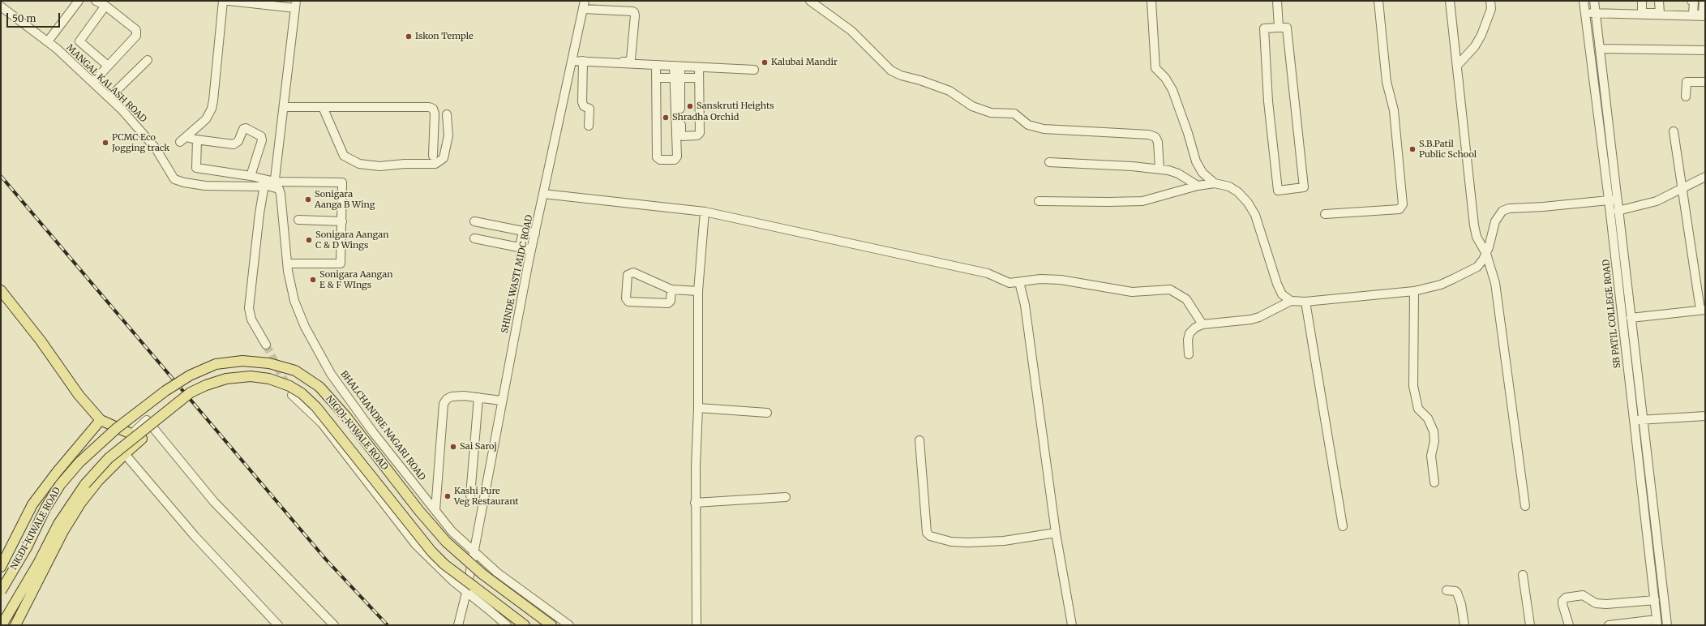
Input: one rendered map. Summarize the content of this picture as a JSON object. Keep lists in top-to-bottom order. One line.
{"streets":{"main road":["NIGDI-KIWALE ROAD"],"street":["MANGAL KALASH ROAD","SHINDE WASTI MIDC ROAD","SB PATIL COLLEGE ROAD","BHALCHANDRE NAGARI ROAD"]},"crossings":[["MANGAL KALASH ROAD","BHALCHANDRE NAGARI ROAD"],["SHINDE WASTI MIDC ROAD","BHALCHANDRE NAGARI ROAD"]],"places":["Iskon Temple","Kalubai Mandir","Sanskruti Heights","Shradha Orchid","PCMC Eco Jogging track","S.B.Patil Public School","Sonigara Aanga B Wing","Sonigara Aangan C & D Wings","Sonigara Aangan E & F WIngs","Sai Saroj","Kashi Pure Veg Restaurant"],"scale_bar":"50 m"}
